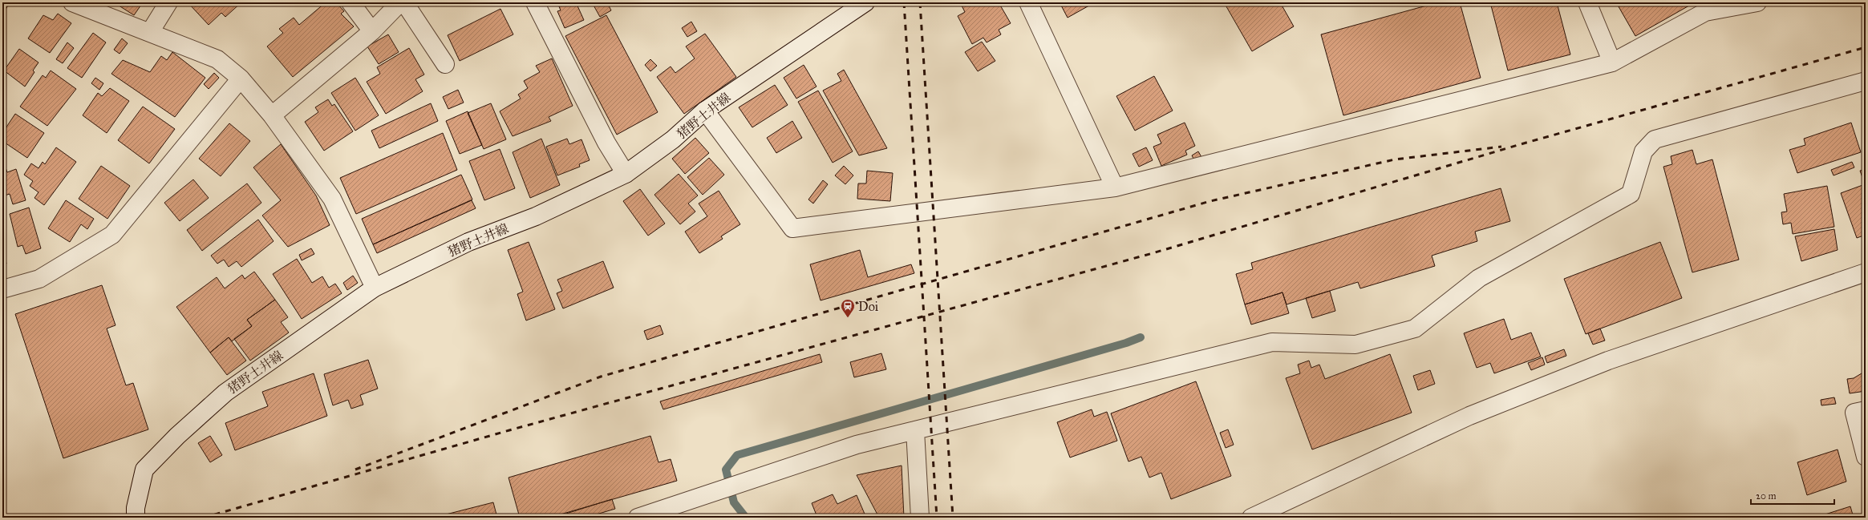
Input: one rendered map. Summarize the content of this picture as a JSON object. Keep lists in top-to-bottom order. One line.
{"streets":{"street":["猪野土井線"]},"places":{"station":["Doi"]},"scale_bar":"20 m"}
